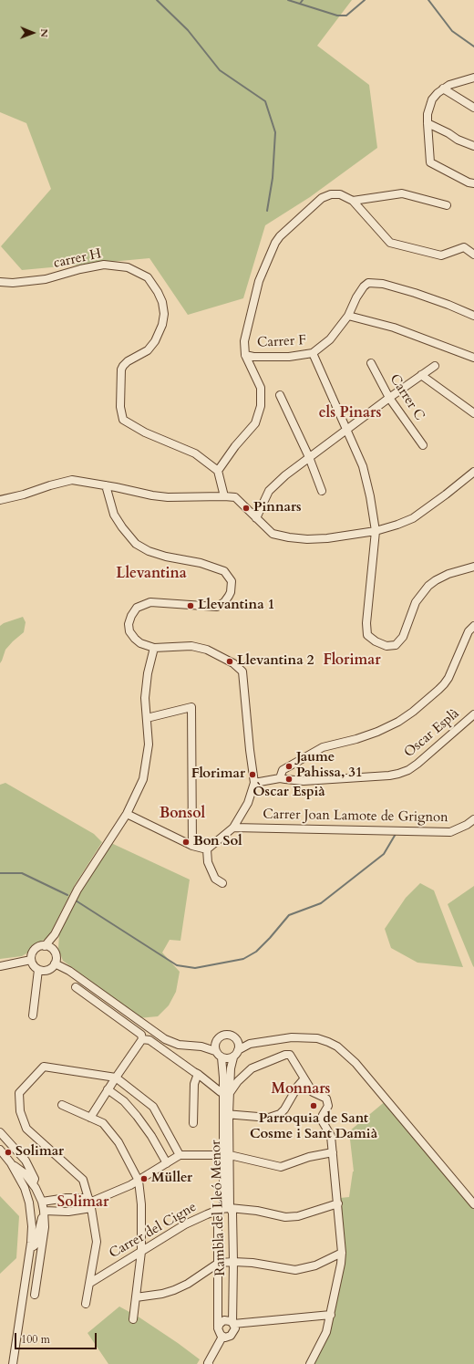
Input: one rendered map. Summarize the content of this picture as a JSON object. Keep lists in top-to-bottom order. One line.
{"streets":{"street":["carrer H","Carrer F","Carrer C","Oscar Esplà","Carrer Joan Lamote de Grignon","Rambla del Lleó Menor","Carrer del Cigne"]},"crossings":[["Rambla del Lleó Menor","Carrer del Cigne"]],"districts":["els Pinars","Llevantina","Florimar","Bonsol","Monnars","Solimar"],"places":["Pinnars","Llevantina 1","Llevantina 2","Jaume Pahissa, 31","Florimar","Òscar Espià","Bon Sol","Parroquia de Sant Cosme i Sant Damià","Solimar","Müller"],"scale_bar":"100 m","north":"right"}
